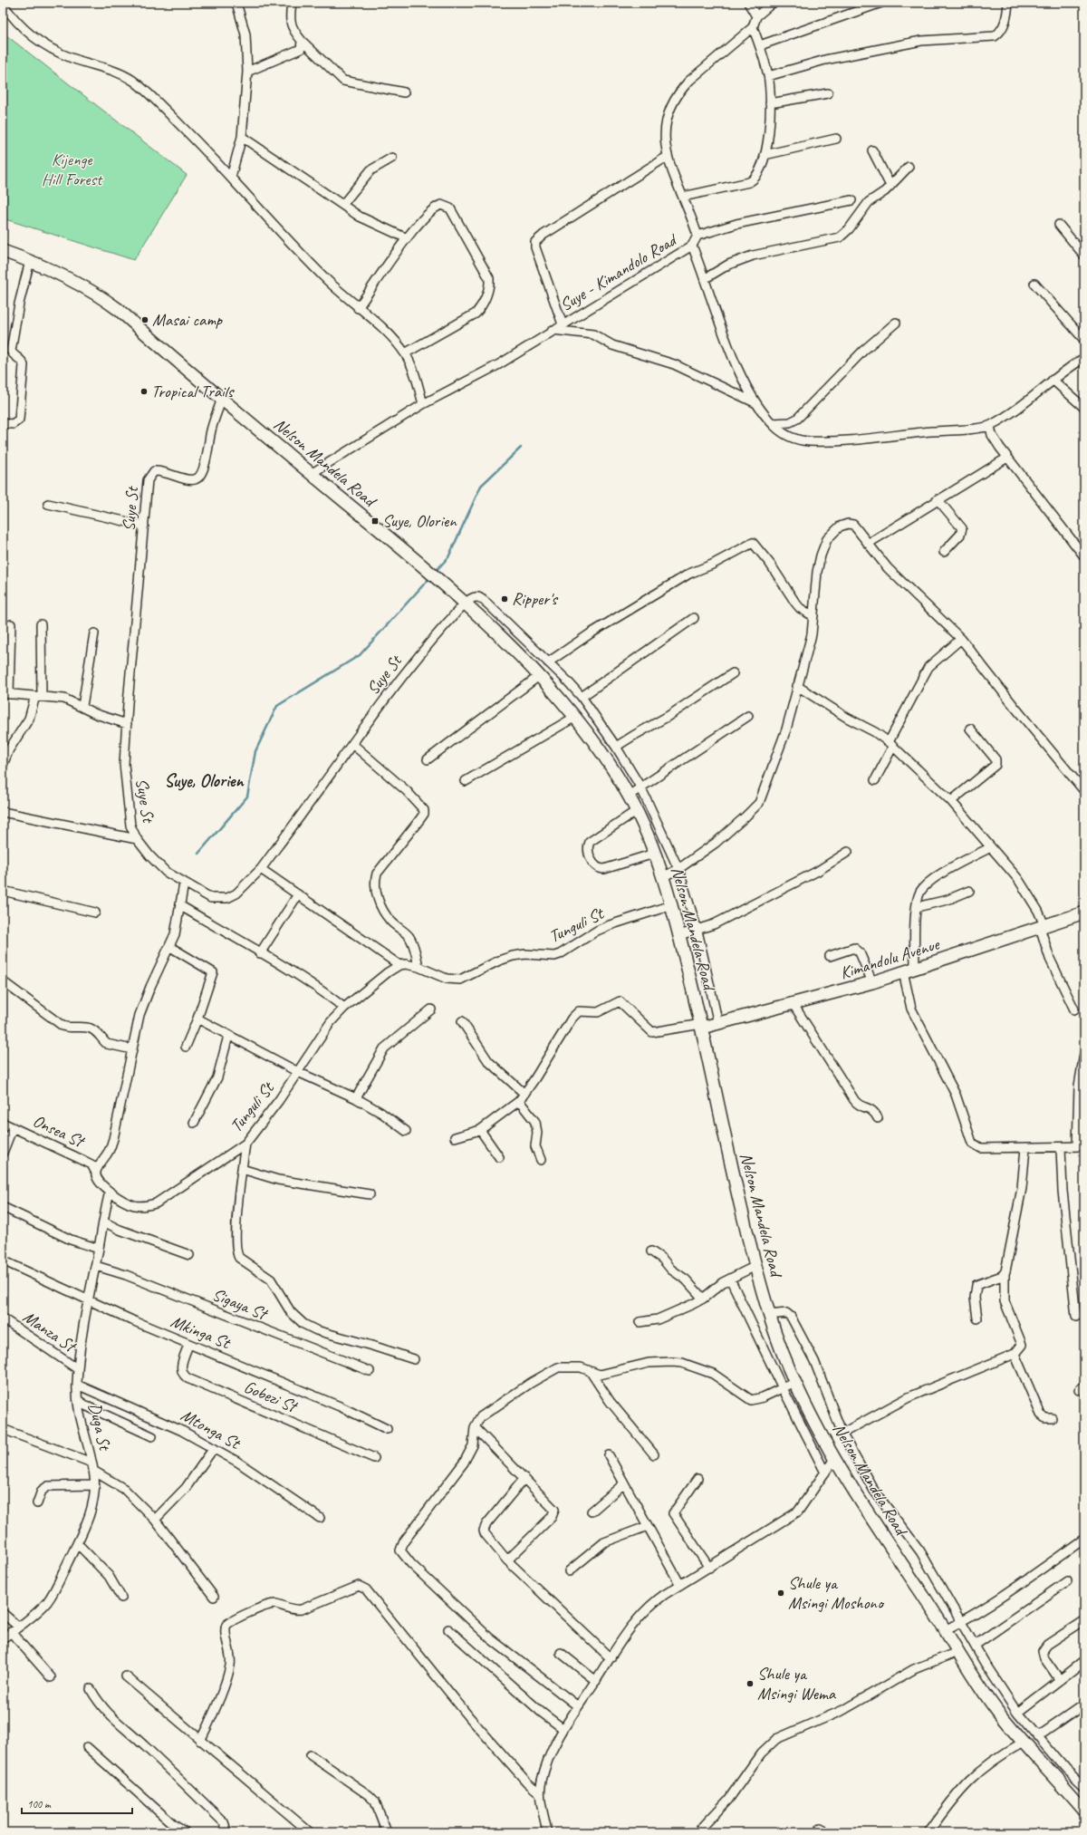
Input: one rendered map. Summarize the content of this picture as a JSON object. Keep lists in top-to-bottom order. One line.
{"streets":{"main road":["Nelson Mandela Road","Kimandolu Avenue"],"street":["Suye - Kimandolo Road","Suye St","Tunguli St","Onsea St","Sigaya St","Manza St","Mkinga St","Gobezi St","Duga St","Mtonga St"]},"crossings":[["Suye - Kimandolo Road","Nelson Mandela Road"],["Nelson Mandela Road","Suye St"],["Nelson Mandela Road","Tunguli St"],["Nelson Mandela Road","Kimandolu Avenue"],["Tunguli St","Onsea St"],["Tunguli St","Duga St"],["Sigaya St","Duga St"],["Manza St","Duga St"],["Mkinga St","Gobezi St"],["Mkinga St","Duga St"],["Duga St","Mtonga St"]],"districts":["Suye, Olorien"],"parks":["Kijenge Hill Forest"],"places":{"other":["Masai camp","Tropical Trails","Ripper's","Shule ya Msingi Moshono","Shule ya Msingi Wema"],"transit":["Suye, Olorien"]},"scale_bar":"100 m"}
